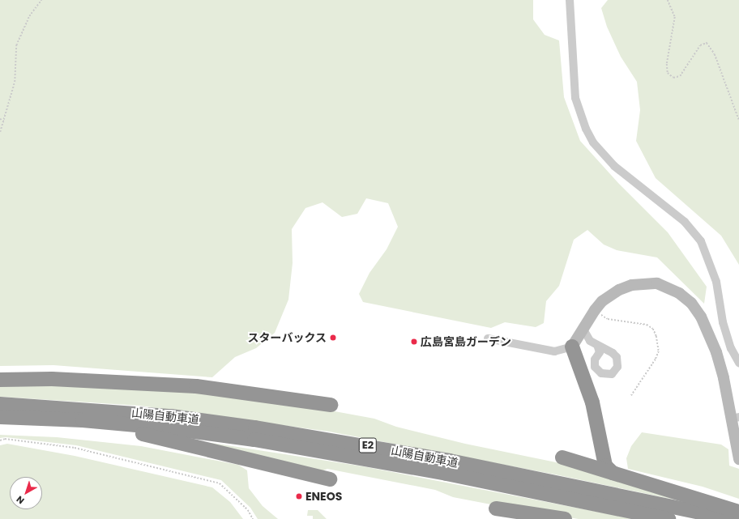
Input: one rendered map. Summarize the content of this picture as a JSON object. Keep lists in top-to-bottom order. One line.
{"streets":{"highway":["山陽自動車道","E2"]},"places":["スターバックス","広島宮島ガーデン","ENEOS"],"north":"bottom left"}
